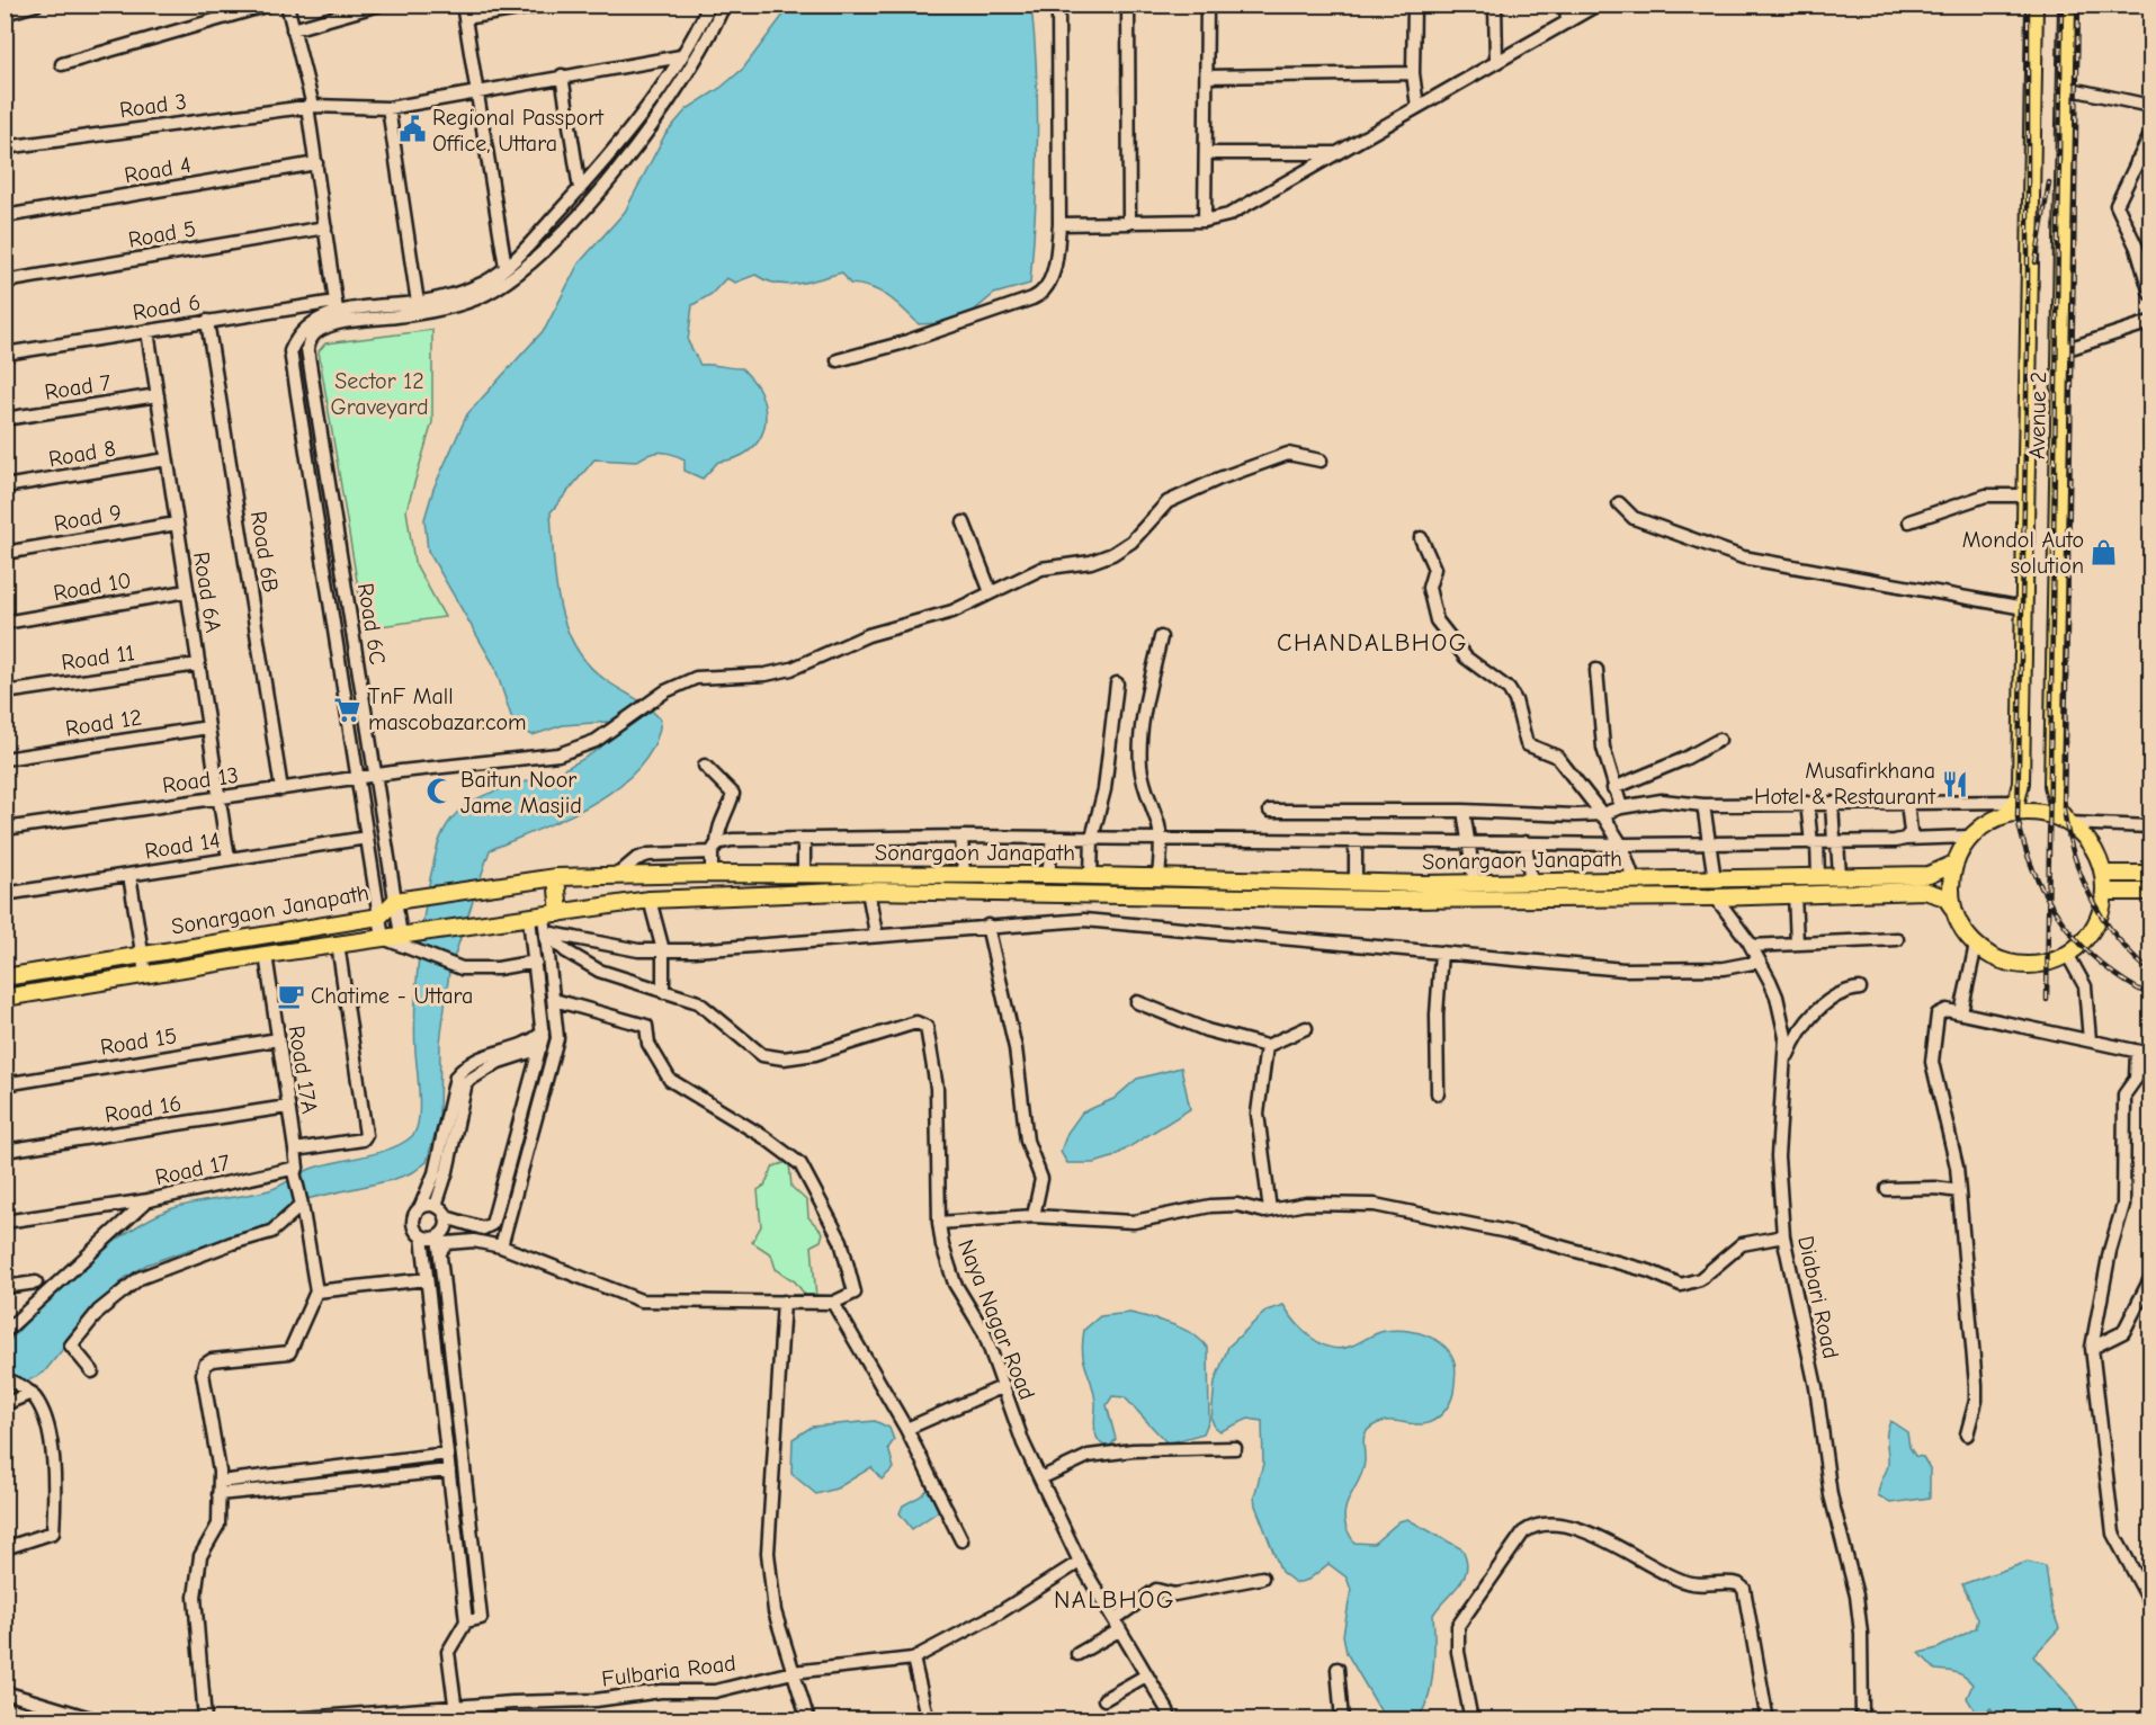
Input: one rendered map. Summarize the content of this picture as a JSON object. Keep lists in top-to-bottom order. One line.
{"streets":{"main road":["Avenue 2","Sonargaon Janapath"],"street":["Road 3","Road 4","Road 5","Road 6","Road 7","Road 8","Road 9","Road 6B","Road 10","Road 6A","Road 6C","Road 11","Road 12","Road 13","Road 14","Road 15","Road 17A","Road 16","Road 17","Diabari Road","Naya Nagar Road","Fulbaria Road"]},"crossings":[["Road 3","Road 6"],["Road 6","Road 6B"],["Road 6","Road 6A"],["Road 7","Road 6A"],["Avenue 2","Sonargaon Janapath"],["Road 8","Road 6A"],["Road 9","Road 6A"],["Road 6B","Road 13"],["Road 10","Road 6A"],["Road 6A","Road 11"],["Road 6A","Road 12"],["Road 6A","Road 13"],["Road 6A","Road 14"],["Road 6C","Road 13"],["Road 6C","Road 14"],["Road 6C","Sonargaon Janapath"],["Sonargaon Janapath","Road 17A"],["Sonargaon Janapath","Diabari Road"],["Road 15","Road 17A"],["Road 17A","Road 16"],["Naya Nagar Road","Fulbaria Road"]],"districts":["CHANDALBHOG","NALBHOG"],"parks":["Sector 12 Graveyard"],"places":{"public building":["Regional Passport Office, Uttara"],"shop":["Mondol Auto solution"],"supermarket":["TnF Mall mascobazar.com"],"restaurant":["Musafirkhana Hotel & Restaurant"],"mosque":["Baitun Noor Jame Masjid"],"cafe":["Chatime - Uttara"]}}
